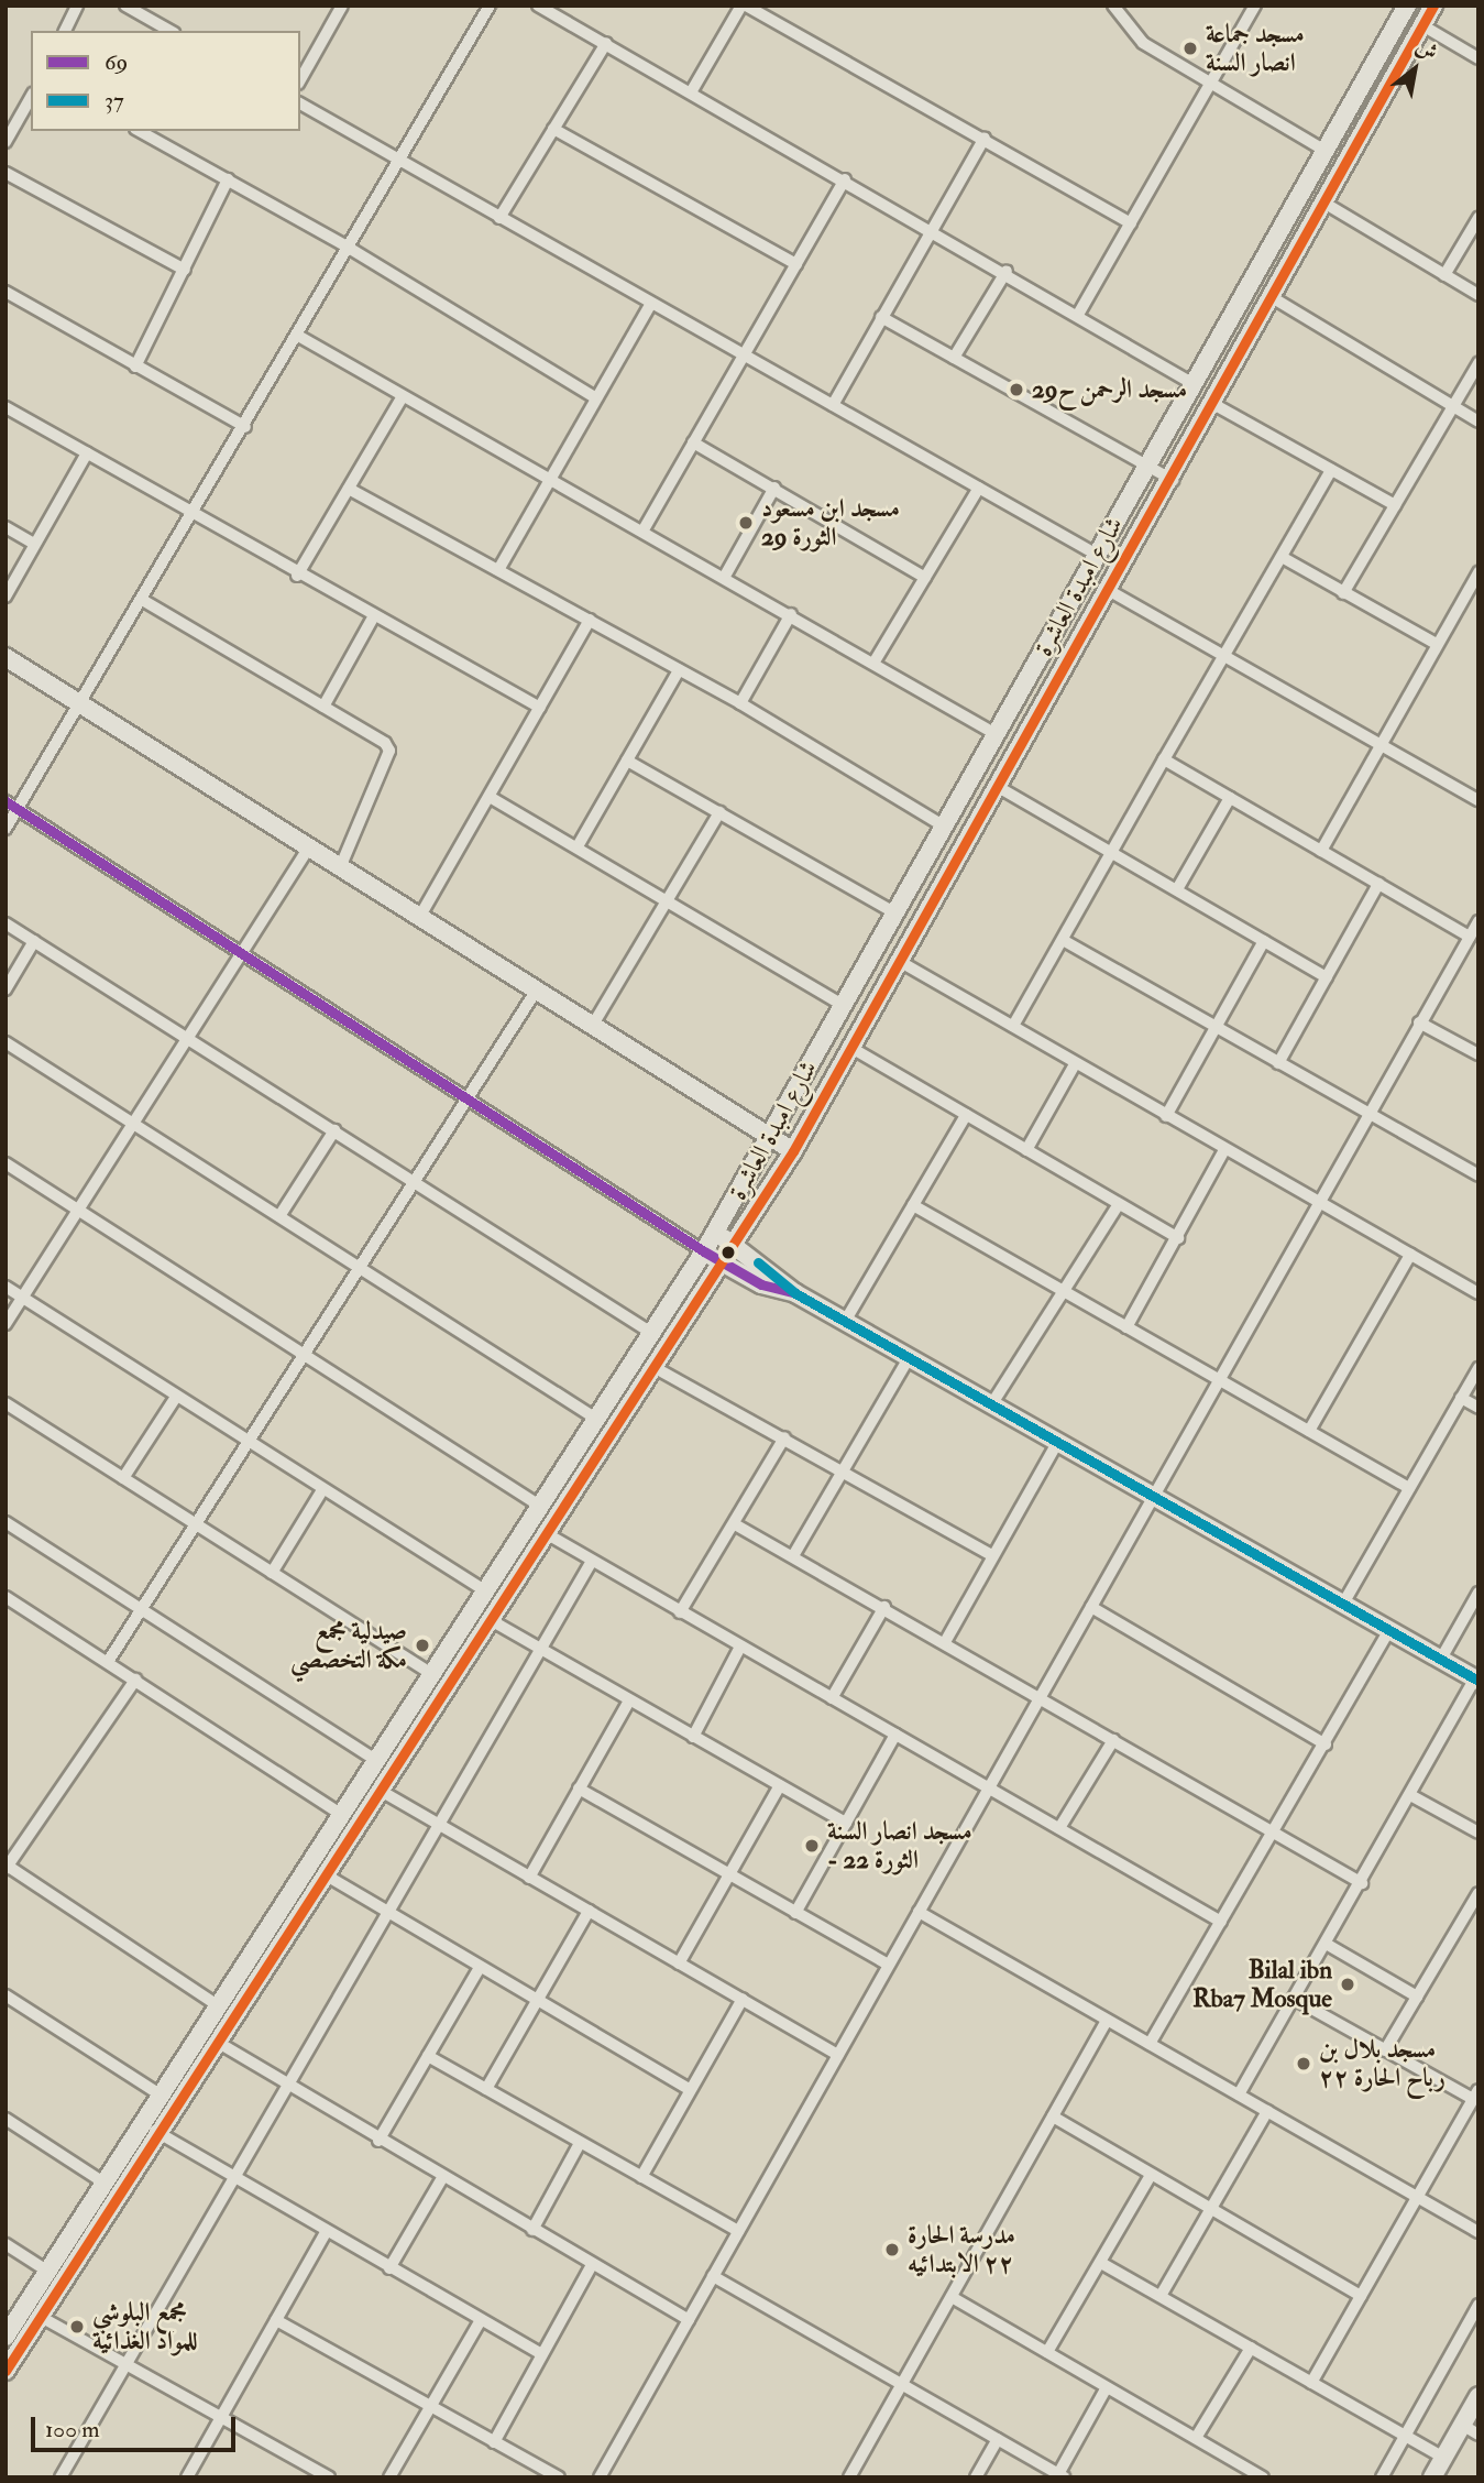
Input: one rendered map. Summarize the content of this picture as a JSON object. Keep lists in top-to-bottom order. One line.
{"streets":{"main road":["شارع امبدة العاشرة"]},"places":["مسجد جماعة انصار السنة","مسجد الرحمن ح29","مسجد ابن مسعود الثورة 29","صيدلية مجمع مكة التخصصي","مسجد انصار السنة - الثورة 22","Bilal ibn Rba7 Mosque","مسجد بلال بن رباح الحارة ٢٢","مدرسة الحارة ٢٢ الابتدائيه","مجمع البلوشي للمواد الغذائية"],"lines":["transit line 69","transit line 37"],"legend":["69","37"],"scale_bar":"100 m","north":"top right"}
